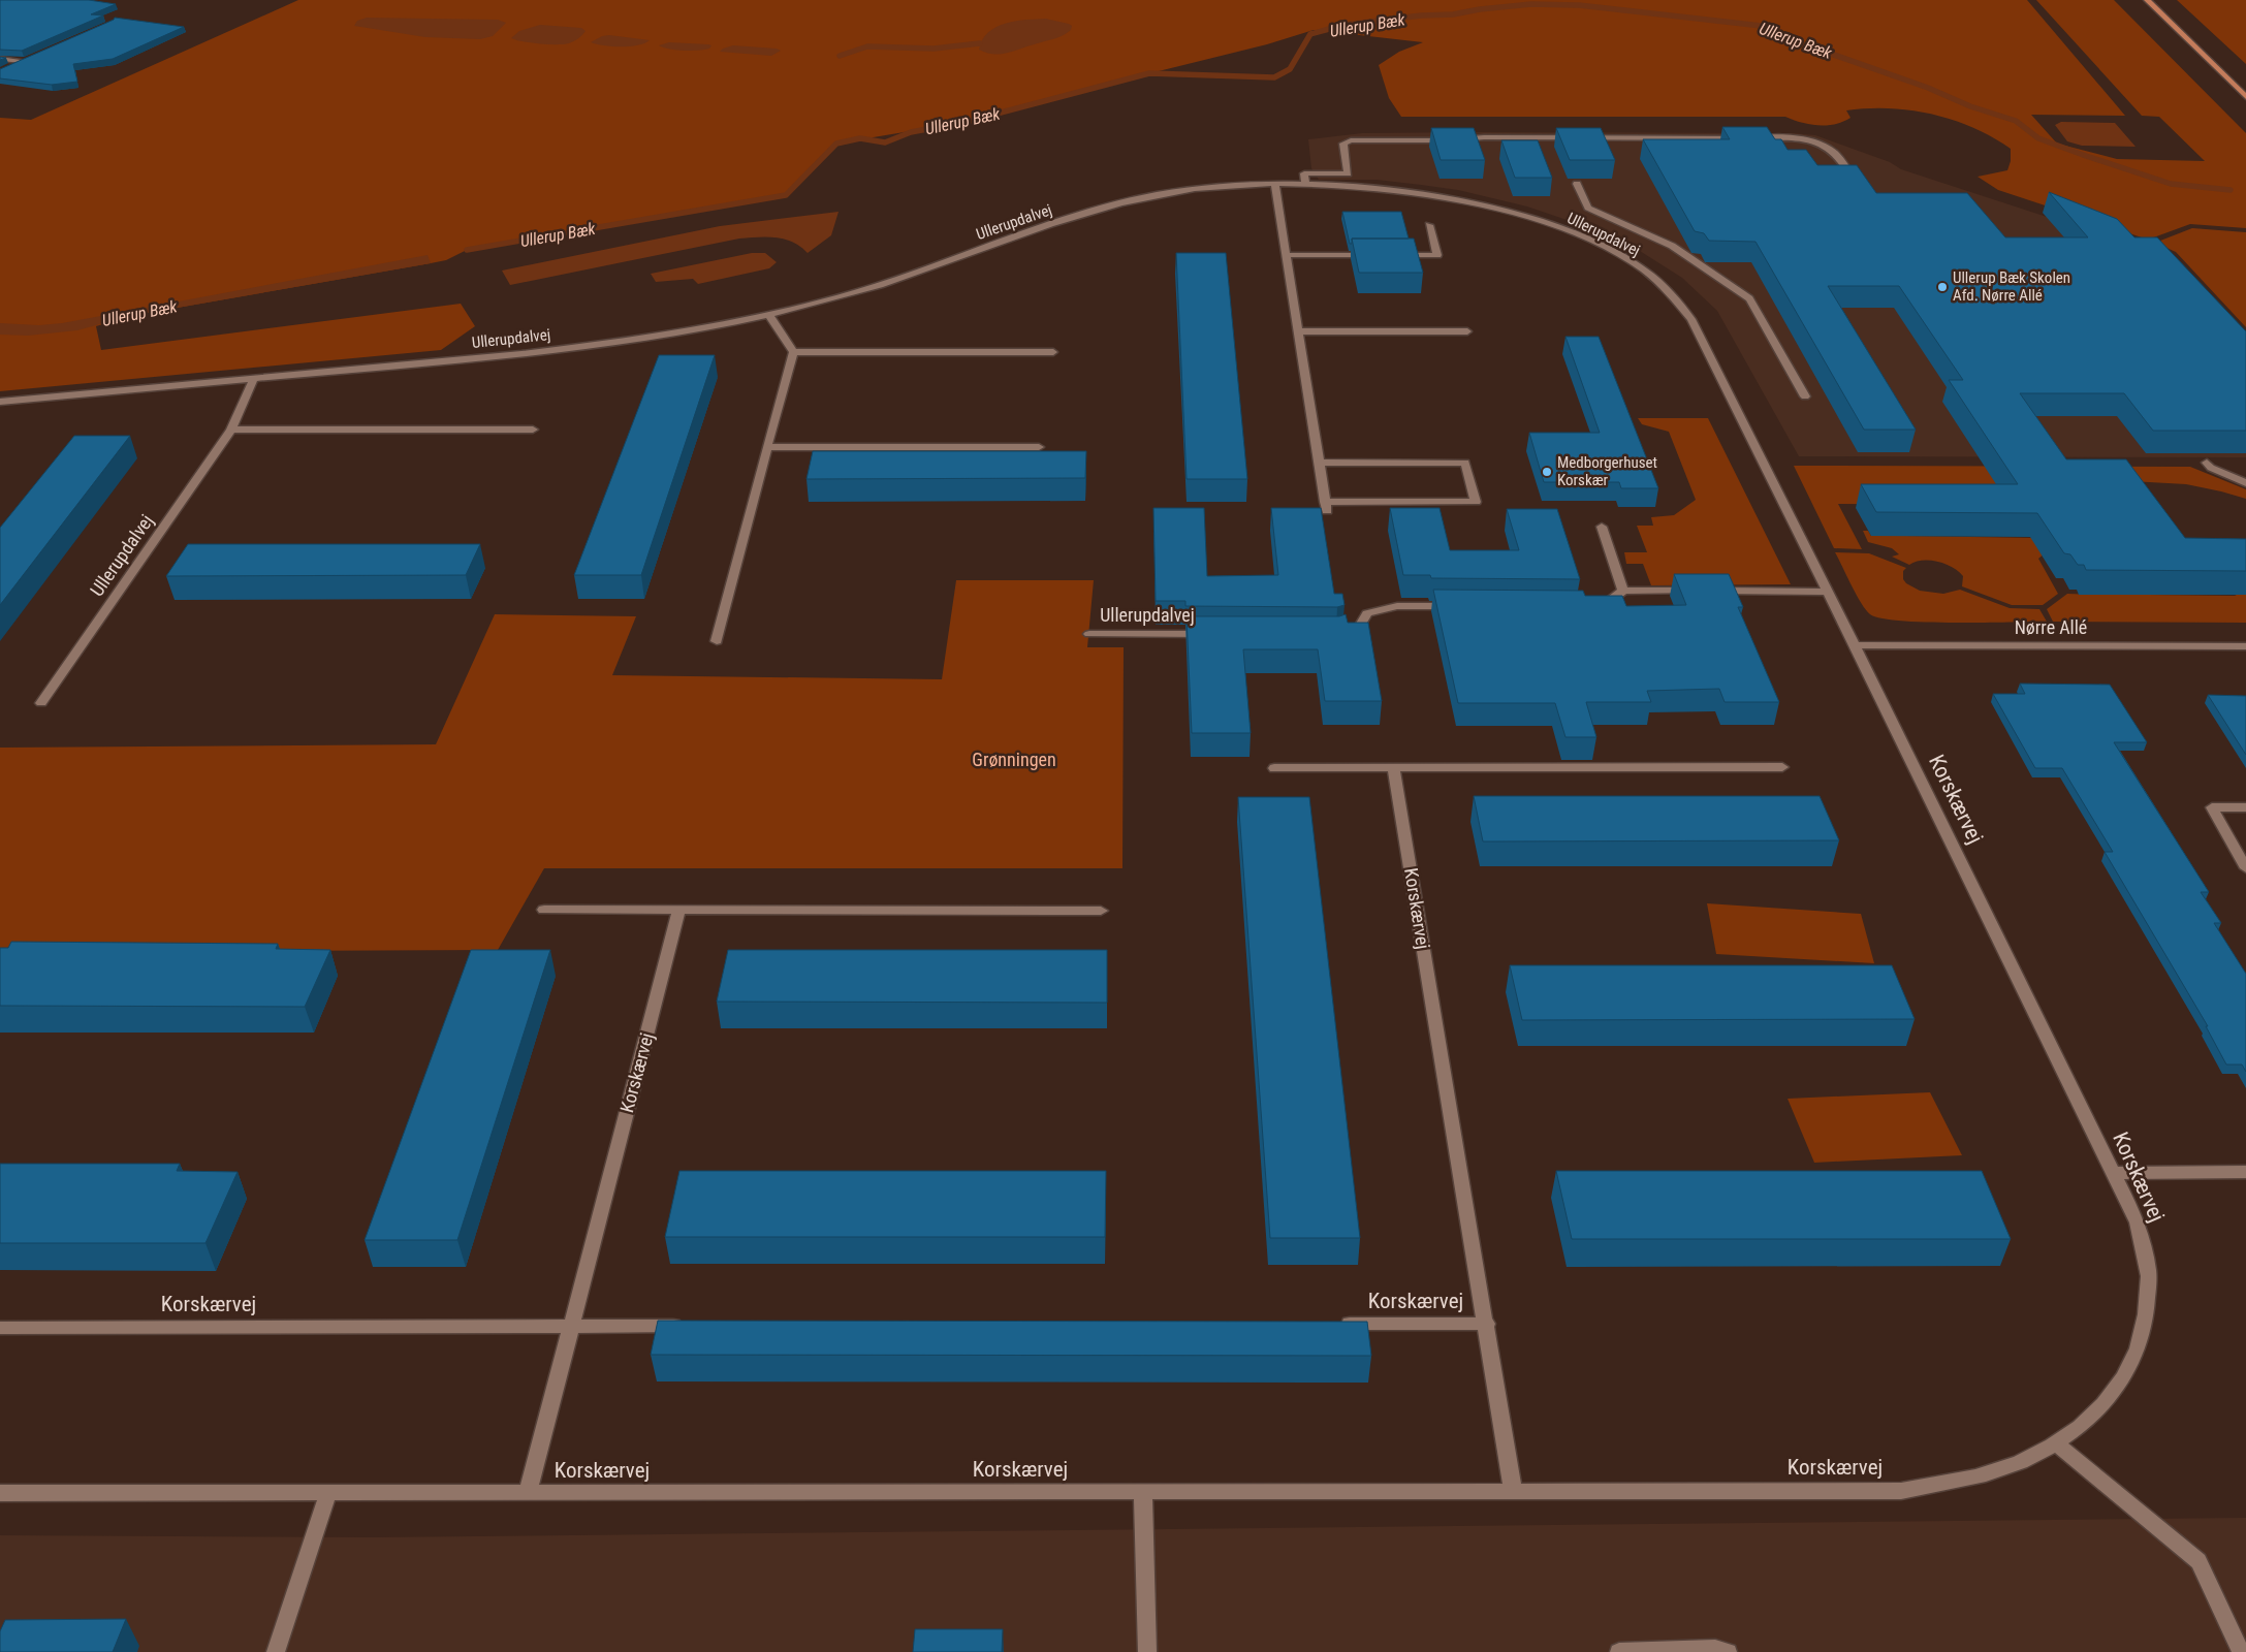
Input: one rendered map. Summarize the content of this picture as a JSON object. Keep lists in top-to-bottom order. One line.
{"streets":{"street":["Ullerupdalvej","Nørre Allé","Korskærvej"]},"crossings":[["Ullerupdalvej","Nørre Allé"],["Ullerupdalvej","Korskærvej"],["Nørre Allé","Korskærvej"]],"water":["Ullerup Bæk"],"parks":["Grønningen"],"places":["Ullerup Bæk Skolen Afd. Nørre Allé","Medborgerhuset Korskær"]}
